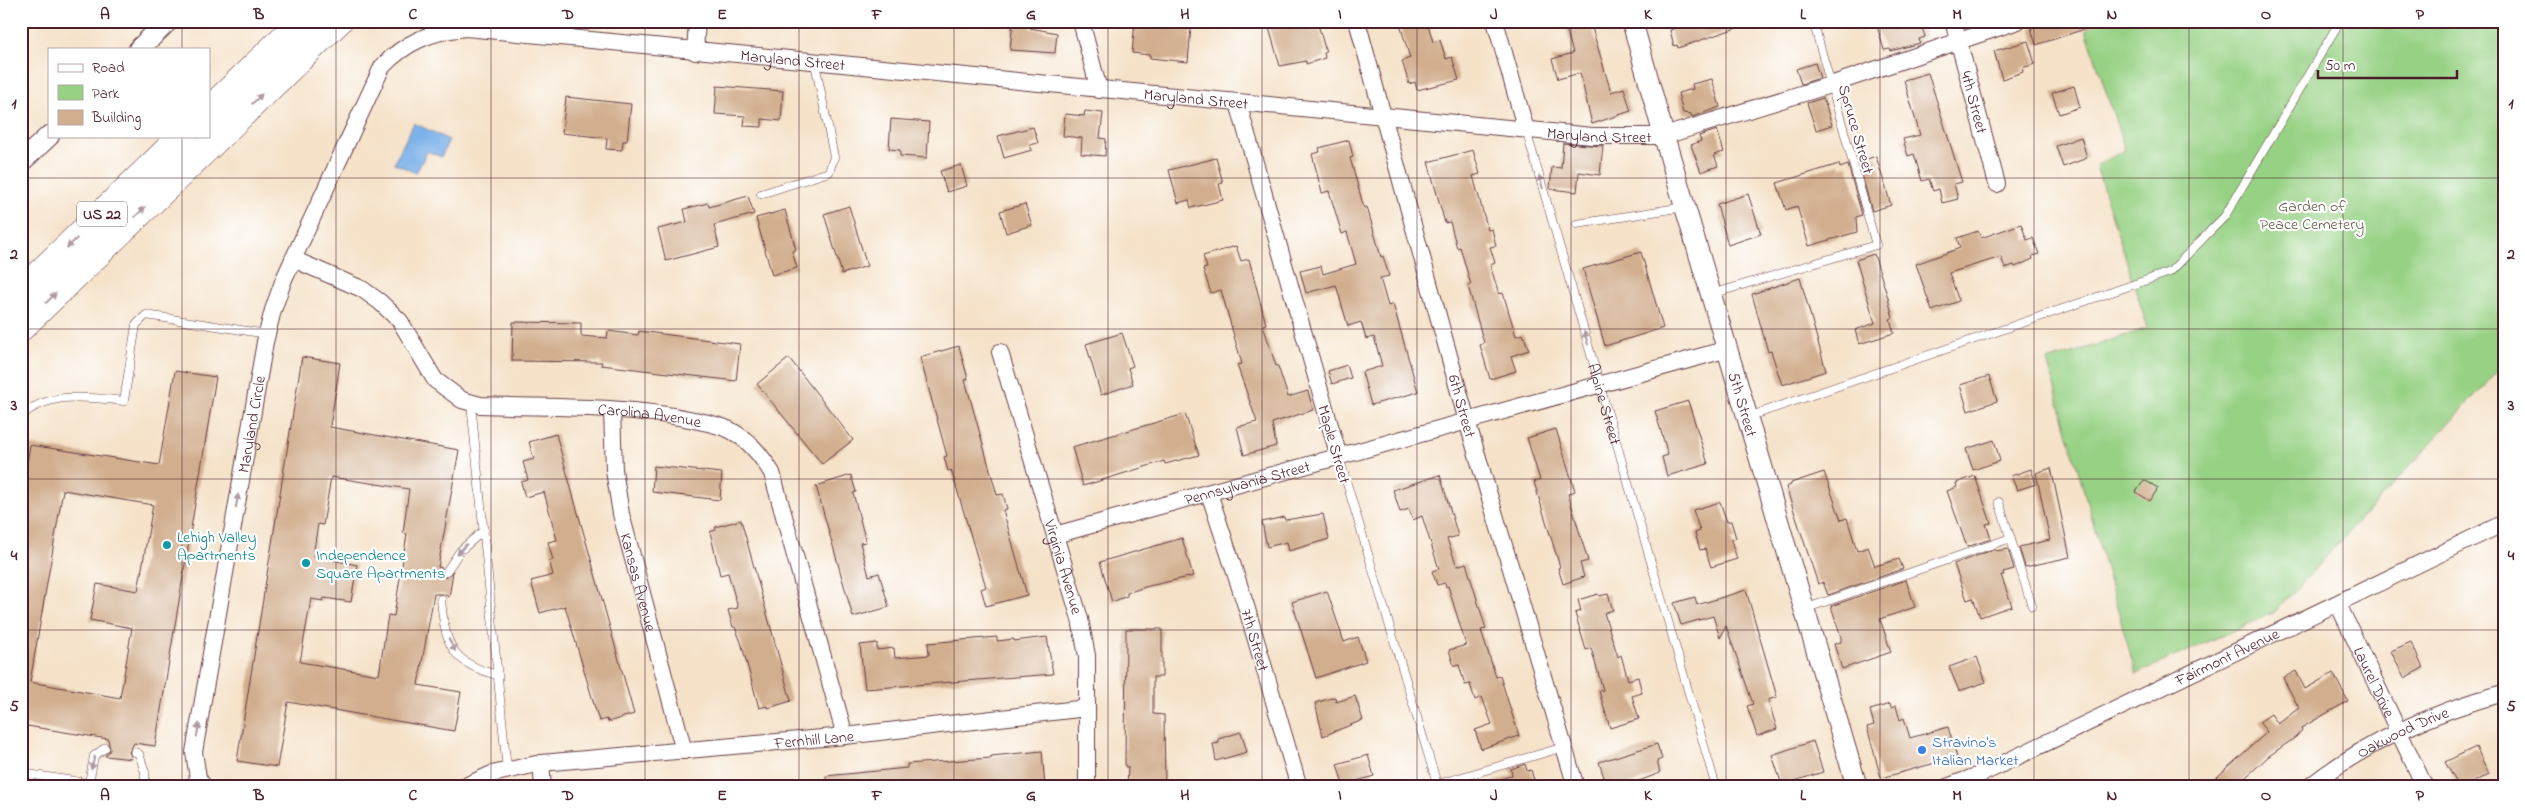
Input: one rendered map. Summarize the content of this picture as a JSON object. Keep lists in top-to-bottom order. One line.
{"streets":{"highway":["US 22"],"street":["Maryland Street","4th Street","Alpine Street","5th Street","6th Street","Carolina Avenue","Maryland Circle","Maple Street","Pennsylvania Street","Virginia Avenue","Kansas Avenue","7th Street","Fairmont Avenue","Laurel Drive","Oakwood Drive","Fernhill Lane"],"lane":["Spruce Street"]},"crossings":[["Maryland Street","4th Street"],["Maryland Street","Spruce Street"],["Maryland Street","Alpine Street"],["Maryland Street","5th Street"],["Maryland Street","6th Street"],["Maryland Street","Maryland Circle"],["Maryland Street","Maple Street"],["Spruce Street","5th Street"],["Alpine Street","Pennsylvania Street"],["5th Street","Pennsylvania Street"],["6th Street","Pennsylvania Street"],["Carolina Avenue","Maryland Circle"],["Carolina Avenue","Kansas Avenue"],["Carolina Avenue","Fernhill Lane"],["Maple Street","Pennsylvania Street"],["Pennsylvania Street","Virginia Avenue"],["Pennsylvania Street","7th Street"],["Virginia Avenue","Fernhill Lane"],["Kansas Avenue","Fernhill Lane"],["Fairmont Avenue","Laurel Drive"],["Laurel Drive","Oakwood Drive"]],"one_way":["Maryland Circle"],"parks":["Garden of Peace Cemetery"],"places":["Lehigh Valley Apartments","Independence Square Apartments","Stravino's Italian Market"],"legend":["Road","Park","Building"],"scale_bar":"50 m","grid":{"columns":["A","B","C","D","E","F","G","H","I","J","K","L","M","N","O","P"],"rows":["1","2","3","4","5"]}}
